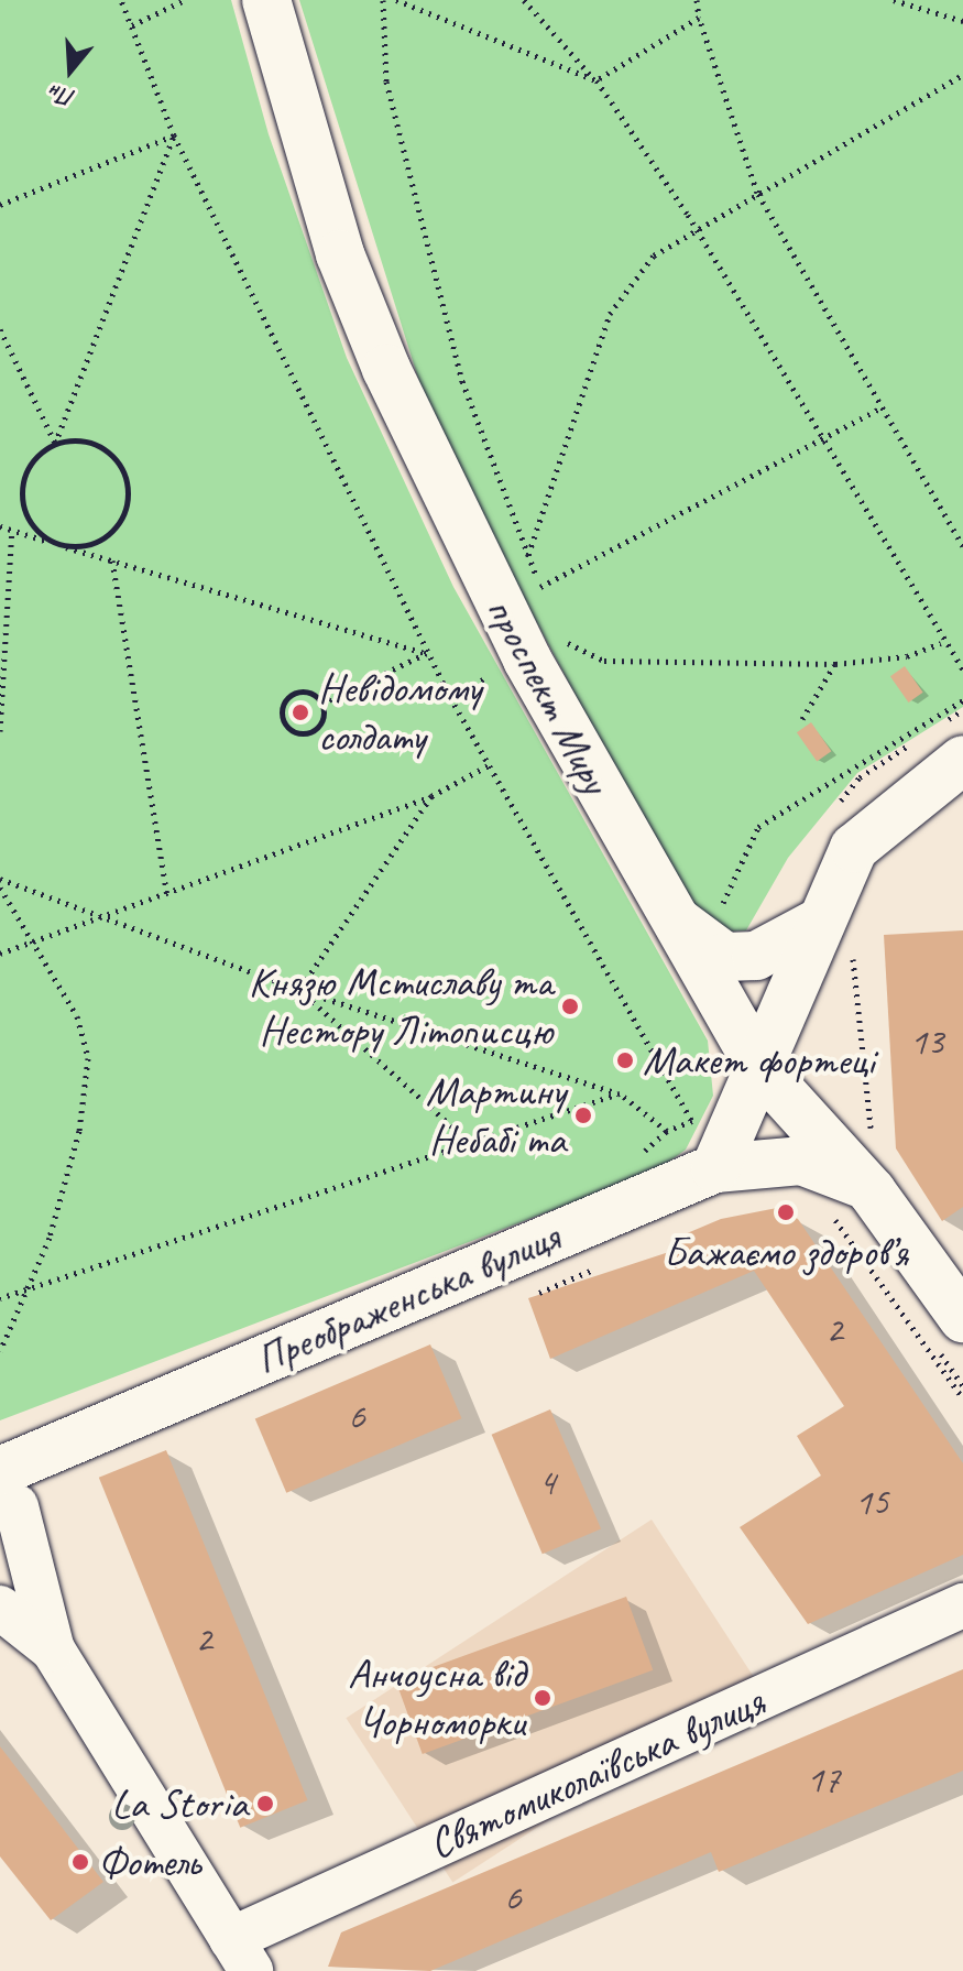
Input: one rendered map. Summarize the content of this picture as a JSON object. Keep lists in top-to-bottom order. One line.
{"streets":{"main road":["проспект Миру","Преображенська вулиця"],"street":["Святомиколаївська вулиця"]},"crossings":[["проспект Миру","Преображенська вулиця"]],"places":["Невідомому солдату","Князю Мстиславу та Нестору Літописцю","Макет фортеці","Мартину Небабі та","Бажаємо здоров’я","Анчоусна від Чорноморки","La Storia","Фотель"],"house_numbers":["13","2","6","4","15","2","17","6"],"north":"bottom"}
